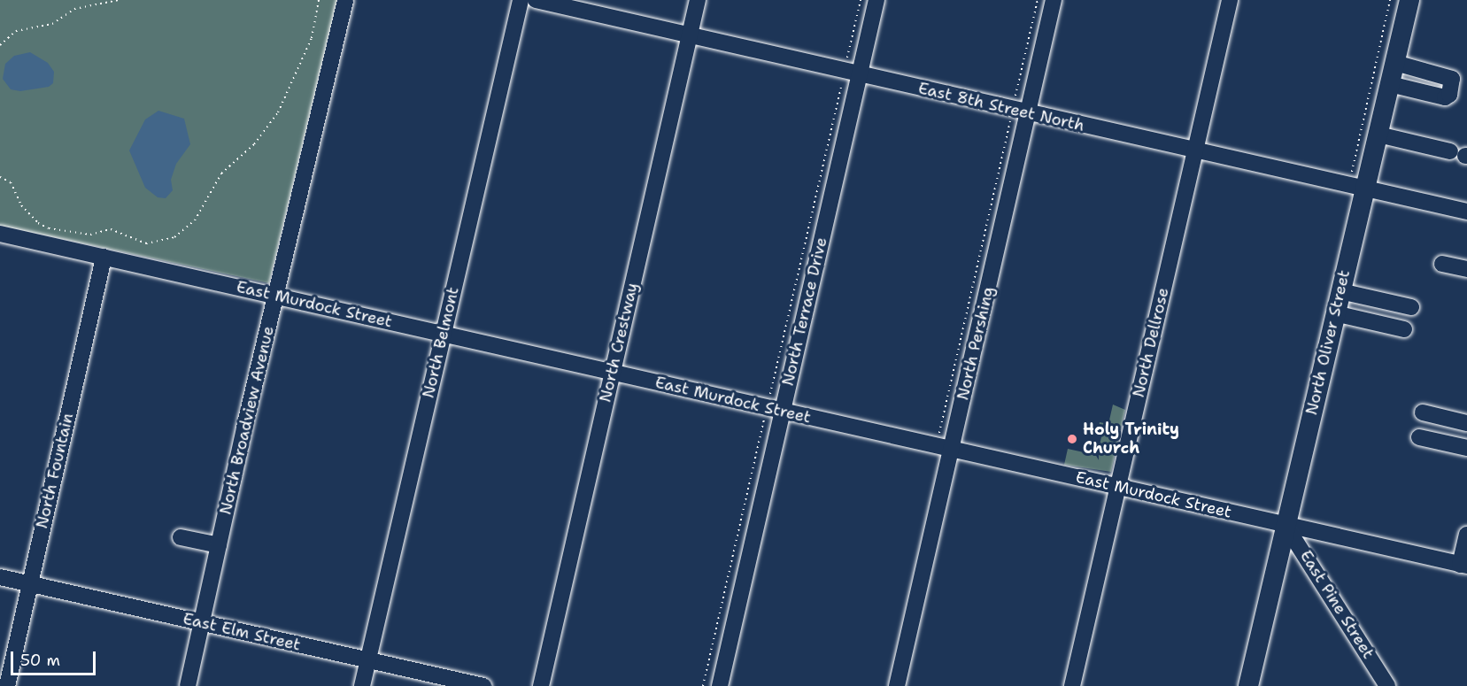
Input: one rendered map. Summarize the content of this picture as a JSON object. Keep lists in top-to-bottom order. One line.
{"streets":{"main road":["North Oliver Street"],"street":["East 8th Street North","East Murdock Street","North Terrace Drive","North Belmont","North Crestway","North Dellrose","North Pershing","North Broadview Avenue","North Fountain","East Pine Street","East Elm Street"]},"crossings":[["East 8th Street North","North Terrace Drive"],["East 8th Street North","North Crestway"],["East 8th Street North","North Dellrose"],["East 8th Street North","North Oliver Street"],["East 8th Street North","North Pershing"],["East Murdock Street","North Terrace Drive"],["East Murdock Street","North Belmont"],["East Murdock Street","North Crestway"],["East Murdock Street","North Dellrose"],["East Murdock Street","North Oliver Street"],["East Murdock Street","North Pershing"],["East Murdock Street","North Broadview Avenue"],["East Murdock Street","North Fountain"],["East Murdock Street","East Pine Street"],["North Belmont","East Elm Street"],["North Oliver Street","East Pine Street"],["North Broadview Avenue","East Elm Street"],["North Fountain","East Elm Street"]],"places":["Holy Trinity Church"],"scale_bar":"50 m"}
